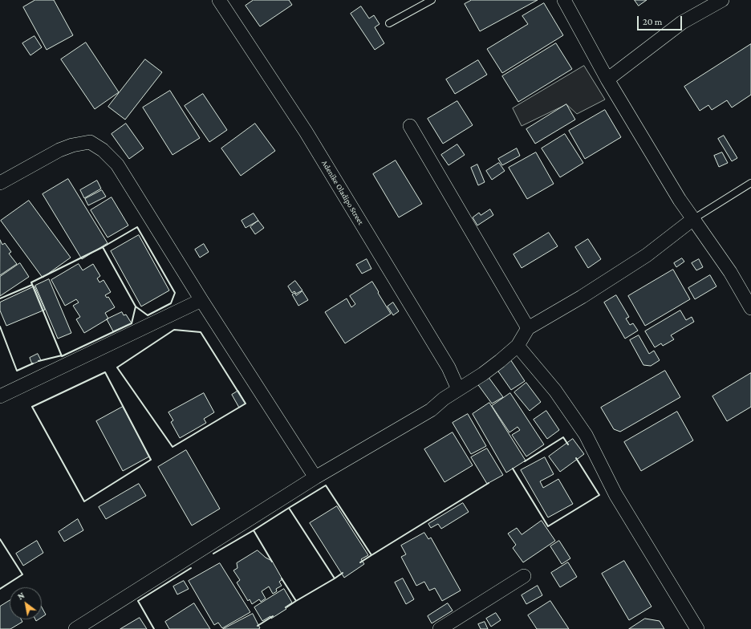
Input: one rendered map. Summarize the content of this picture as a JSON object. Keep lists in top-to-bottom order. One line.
{"streets":{"street":["Adenike Oladipo Street"]},"scale_bar":"20 m","north":"top left"}
